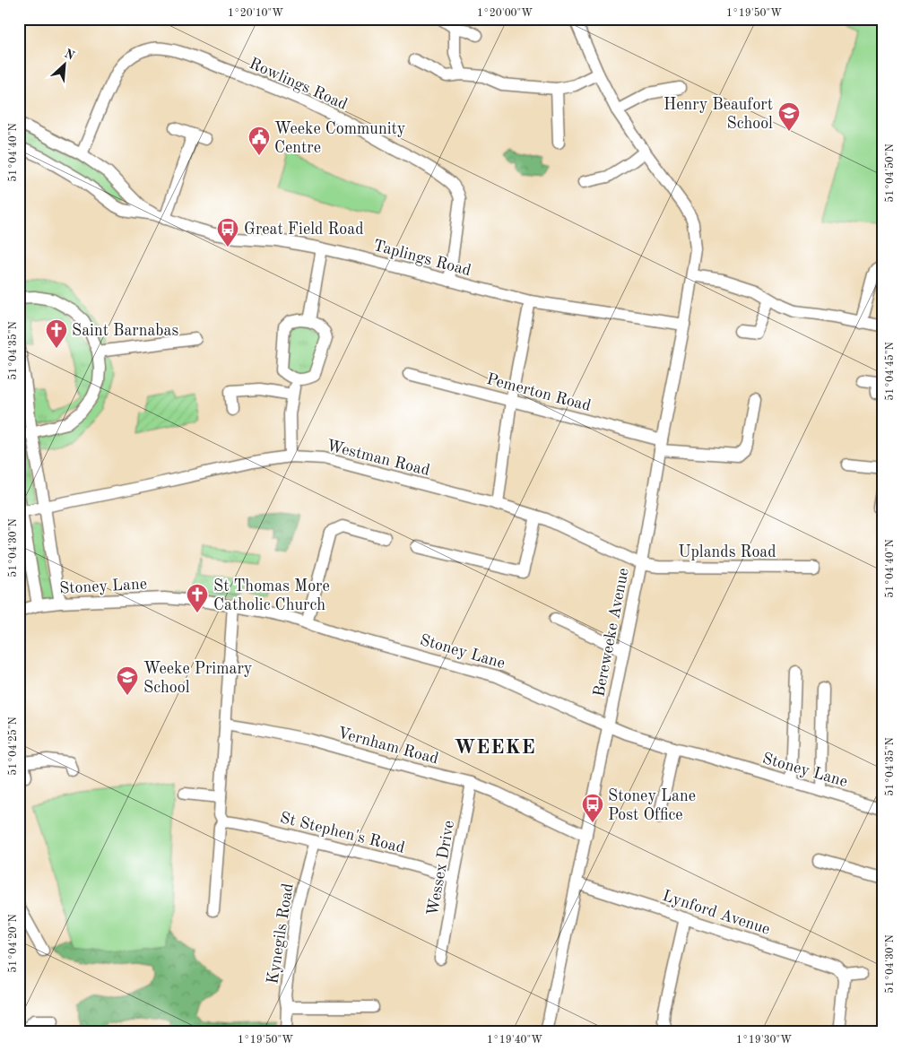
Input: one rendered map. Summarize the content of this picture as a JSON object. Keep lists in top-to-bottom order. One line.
{"streets":{"street":["Rowlings Road","Taplings Road","Pemerton Road","Westman Road","Uplands Road","Stoney Lane","Bereweeke Avenue","Vernham Road","St Stephen's Road","Wessex Drive","Lynford Avenue","Kynegils Road"]},"crossings":[["Rowlings Road","Taplings Road"],["Taplings Road","Bereweeke Avenue"],["Pemerton Road","Bereweeke Avenue"],["Westman Road","Uplands Road"],["Westman Road","Bereweeke Avenue"],["Uplands Road","Bereweeke Avenue"],["Stoney Lane","Bereweeke Avenue"],["Bereweeke Avenue","Vernham Road"],["Bereweeke Avenue","Lynford Avenue"],["Vernham Road","Wessex Drive"],["St Stephen's Road","Wessex Drive"],["St Stephen's Road","Kynegils Road"]],"districts":["WEEKE"],"places":{"school or university":["Henry Beaufort School","Weeke Primary School"],"public building":["Weeke Community Centre"],"bus stop":["Great Field Road","Stoney Lane Post Office"],"church":["Saint Barnabas","St Thomas More Catholic Church"]},"north":"top right","coordinates":["1°20'10\"W","1°20'00\"W","1°19'50\"W","51°04'40\"N","51°04'50\"N","51°04'35\"N","51°04'45\"N","51°04'30\"N","51°04'25\"N","51°04'20\"N","1°19'40\"W","1°19'30\"W"]}
